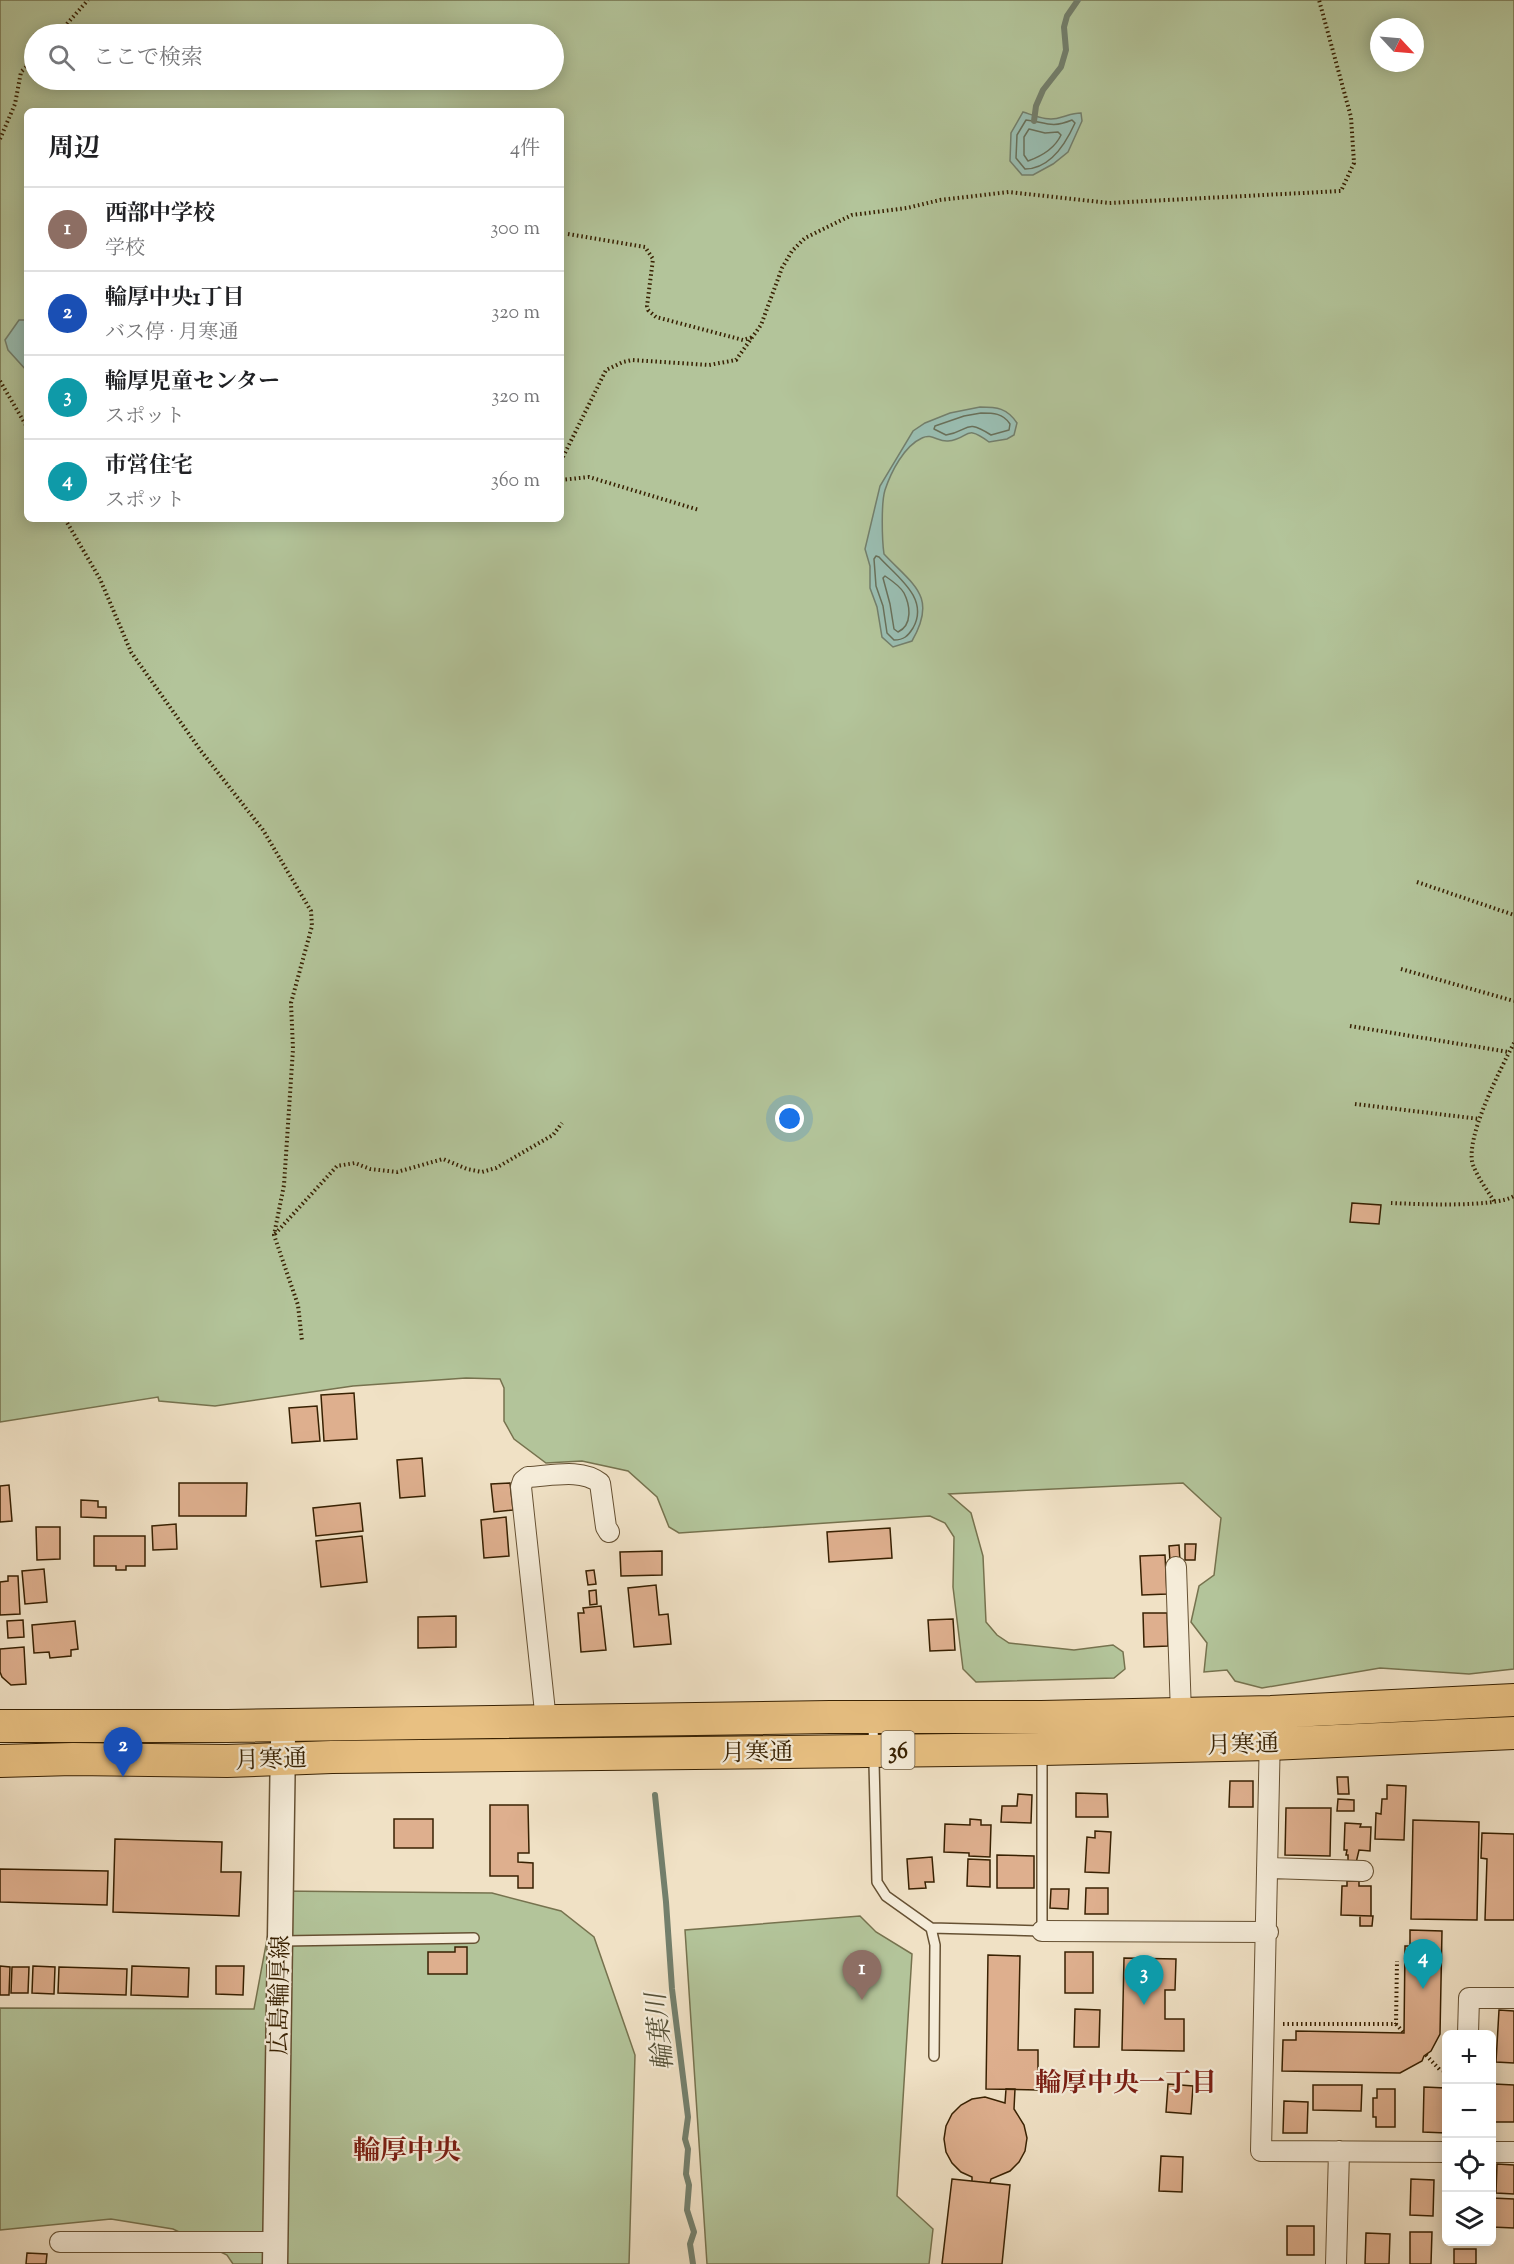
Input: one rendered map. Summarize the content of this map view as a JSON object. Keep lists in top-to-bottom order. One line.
{"streets":{"highway":["月寒通","36"],"street":["広島輪厚線"]},"crossings":[["月寒通","広島輪厚線"]],"districts":["輪厚中央一丁目","輪厚中央"],"water":["輪葉川"],"north":"bottom right","page":{"search":"ここで検索","heading":["周辺","4件"],"list":[{"mark":"1","name":"西部中学校","note":"学校","value":"300 m"},{"mark":"2","name":"輪厚中央1丁目","note":"バス停 · 月寒通","value":"320 m"},{"mark":"3","name":"輪厚児童センター","note":"スポット","value":"320 m"},{"mark":"4","name":"市営住宅","note":"スポット","value":"360 m"}],"pins":["2","4","1","3"],"map_buttons":["+","−"]}}
